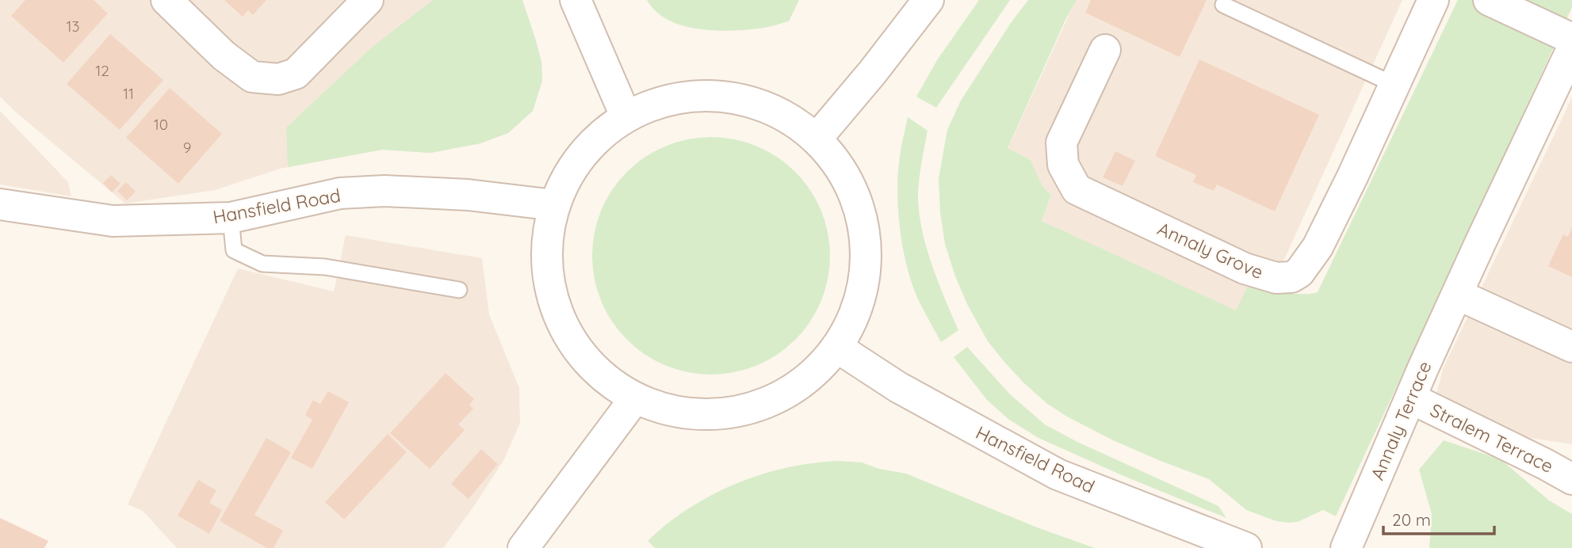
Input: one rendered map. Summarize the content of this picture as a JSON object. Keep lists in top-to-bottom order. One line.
{"streets":{"street":["Hansfield Road","Annaly Grove","Annaly Terrace","Stralem Terrace"]},"crossings":[["Annaly Terrace","Stralem Terrace"]],"house_numbers":["13","12","11","10","9"],"scale_bar":"20 m"}
